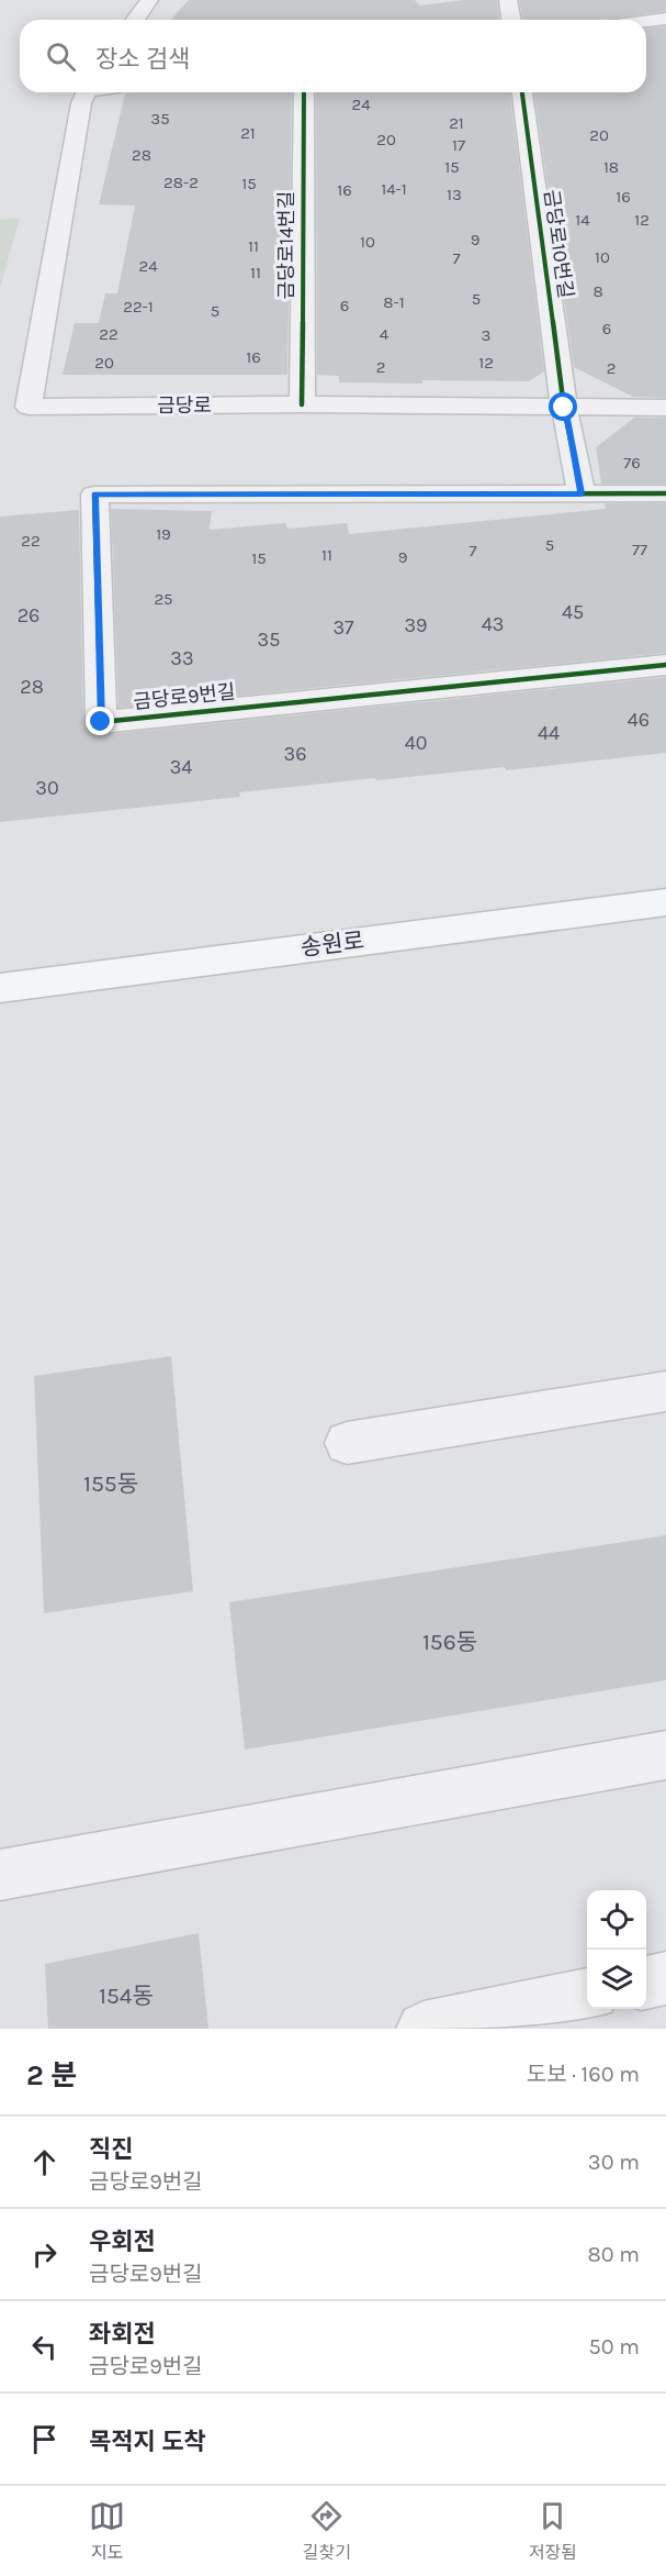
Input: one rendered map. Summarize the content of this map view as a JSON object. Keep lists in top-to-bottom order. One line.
{"streets":{"main road":["송원로"],"street":["금당로10번길","금당로14번길","금당로","금당로9번길"]},"crossings":[["금당로10번길","금당로"],["금당로14번길","금당로"]],"house_numbers":["24","35","21","21","20","20","17","28","15","18","28-2","15","14-1","16","13","16","14","12","9","10","11","10","7","24","11","8","5","8-1","6","22-1","5","6","22","4","3","16","20","12","2","2","76","19","22","5","77","7","11","9","15","25","45","26","43","39","37","35","33","28","46","44","40","36","34","30","155동","156동","154동"],"page":{"search":"장소 검색","heading":["2 분","도보 · 160 m"],"list":[["직진","금당로9번길","30 m"],["우회전","금당로9번길","80 m"],["좌회전","금당로9번길","50 m"],"목적지 도착"],"nav":["지도","길찾기","저장됨"]}}
